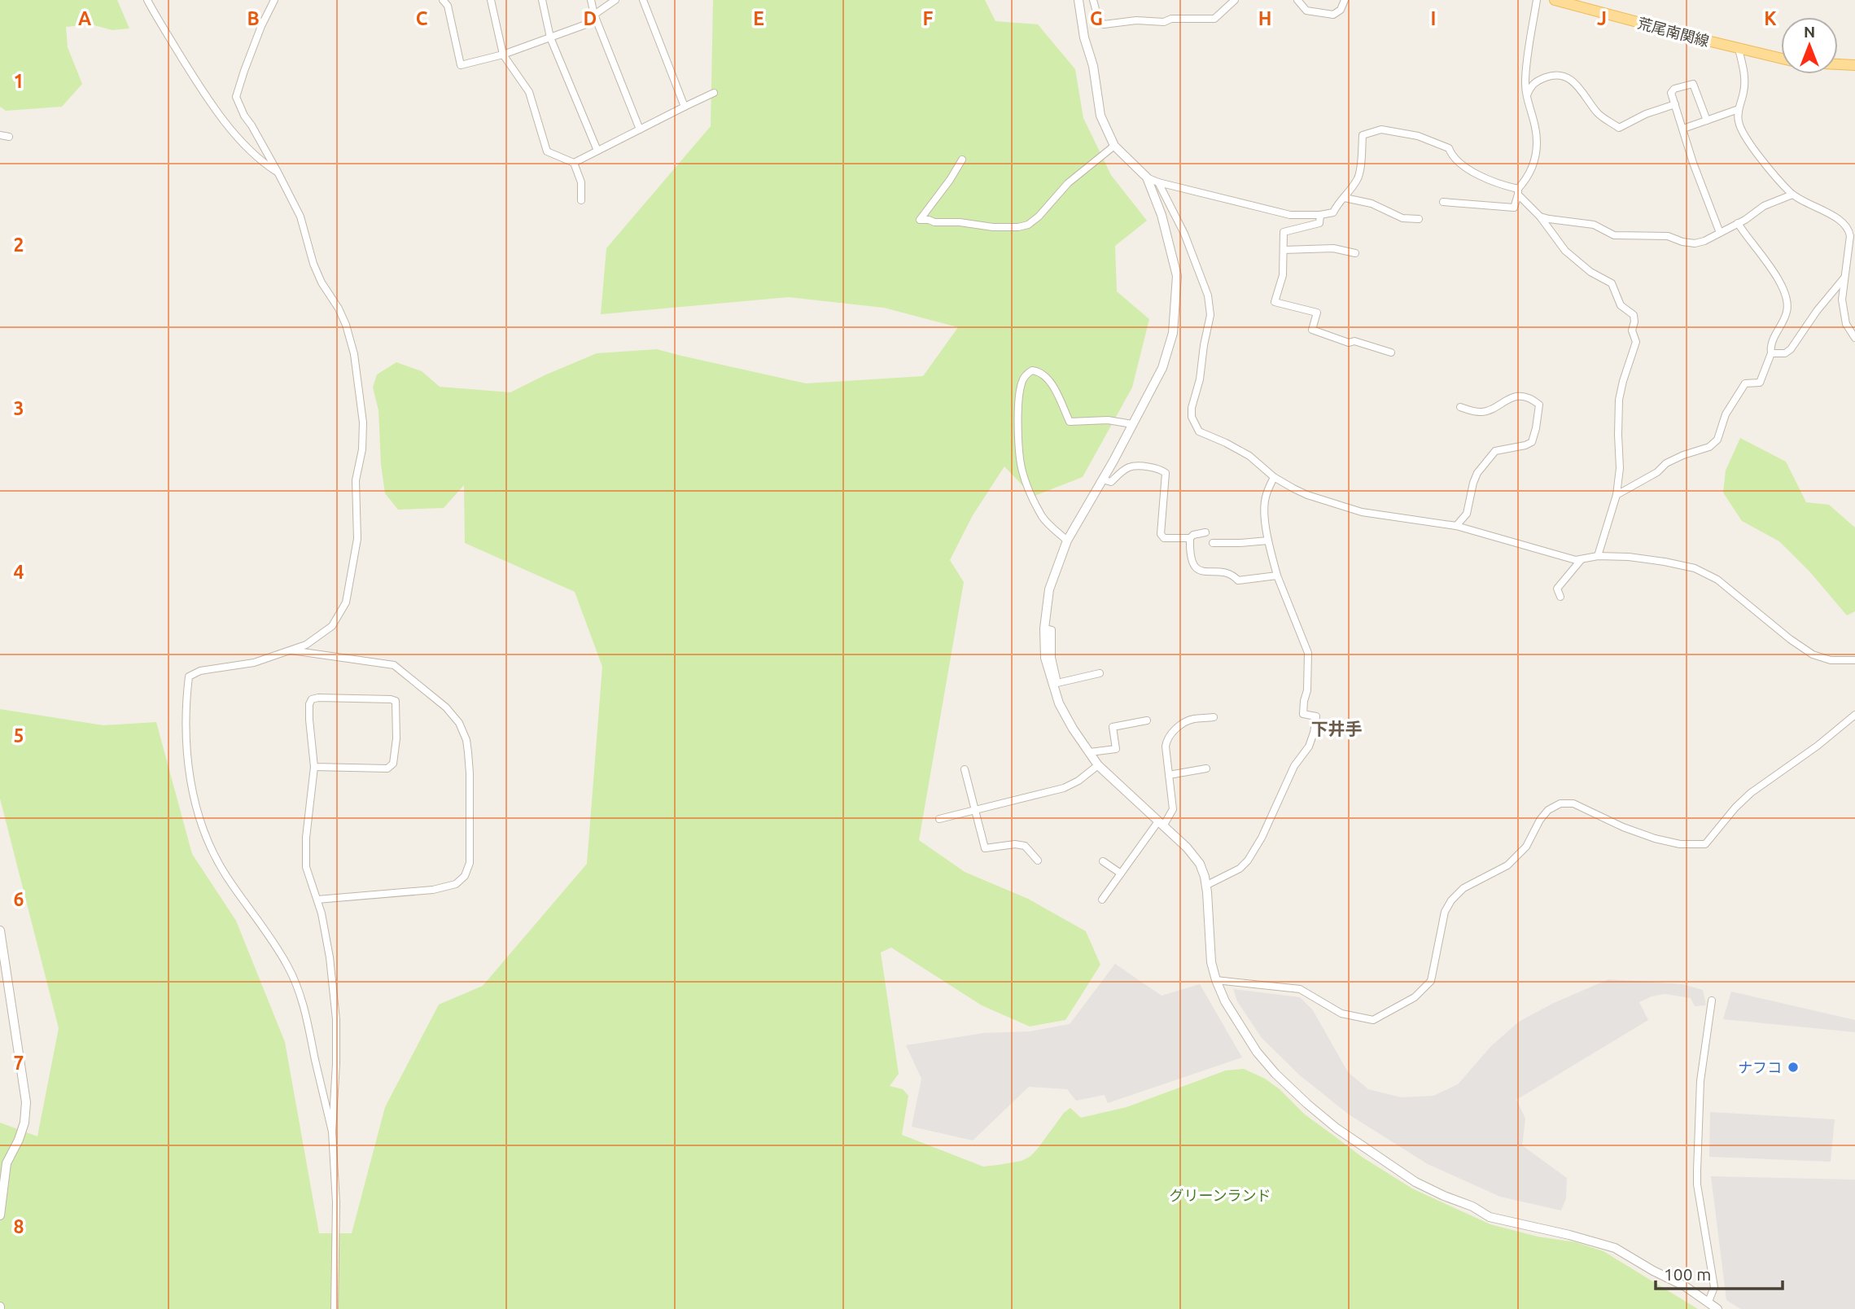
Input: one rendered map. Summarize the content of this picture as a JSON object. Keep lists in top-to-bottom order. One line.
{"streets":{"main road":["荒尾南関線"]},"districts":["下井手"],"parks":["グリーンランド"],"places":["ナフコ"],"scale_bar":"100 m","north":"top","grid":{"columns":["A","B","C","D","E","F","G","H","I","J","K"],"rows":["1","2","3","4","5","6","7","8"]}}
